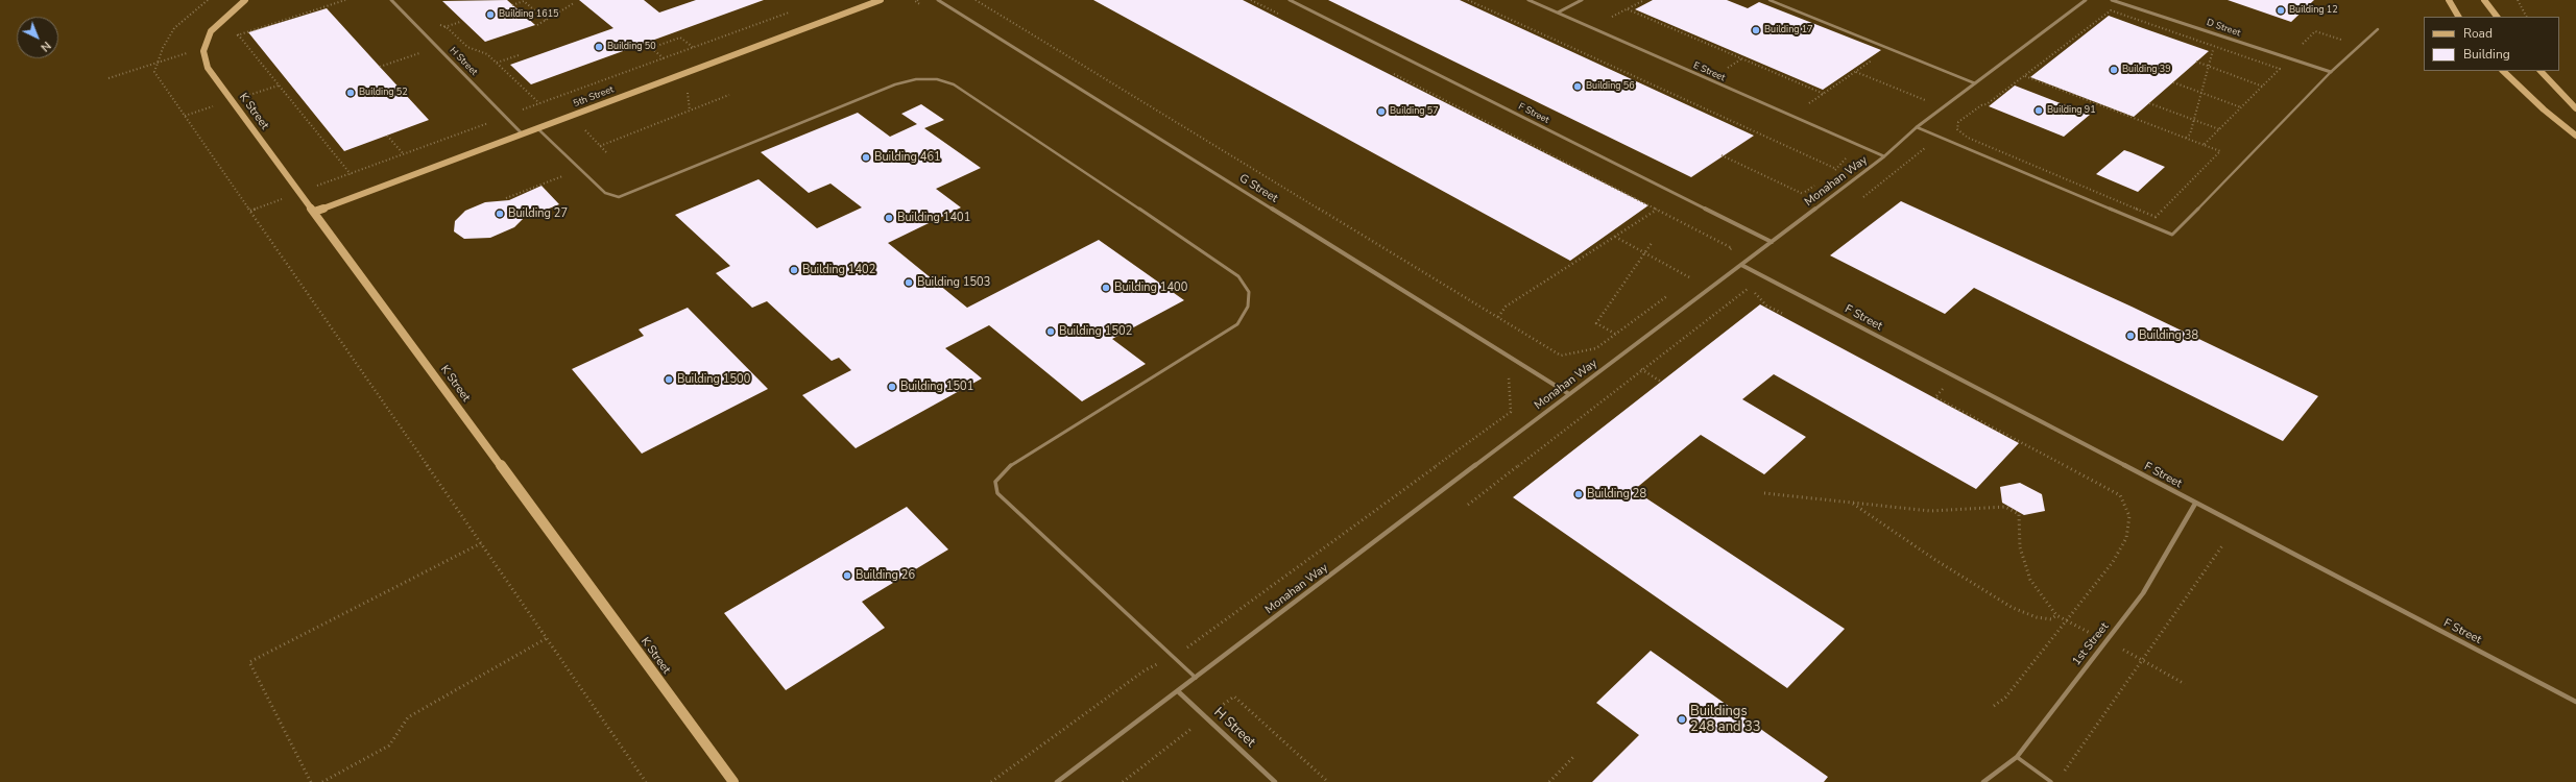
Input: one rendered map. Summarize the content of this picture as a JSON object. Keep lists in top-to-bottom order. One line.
{"streets":{"street":["D Street","H Street","E Street","5th Street","K Street","F Street","Monahan Way","G Street","1st Street"]},"crossings":[["H Street","5th Street"],["H Street","Monahan Way"],["E Street","Monahan Way"],["5th Street","K Street"],["F Street","Monahan Way"],["F Street","1st Street"],["Monahan Way","G Street"]],"places":["Building 12","Building 1615","Building 17","Building 50","Building 39","Building 56","Building 52","Building 91","Building 57","Building 461","Building 27","Building 1401","Building 1402","Building 1503","Building 1400","Building 1502","Building 38","Building 1500","Building 1501","Building 28","Building 26","Buildings 248 and 33"],"legend":["Road","Building"],"north":"bottom right"}
